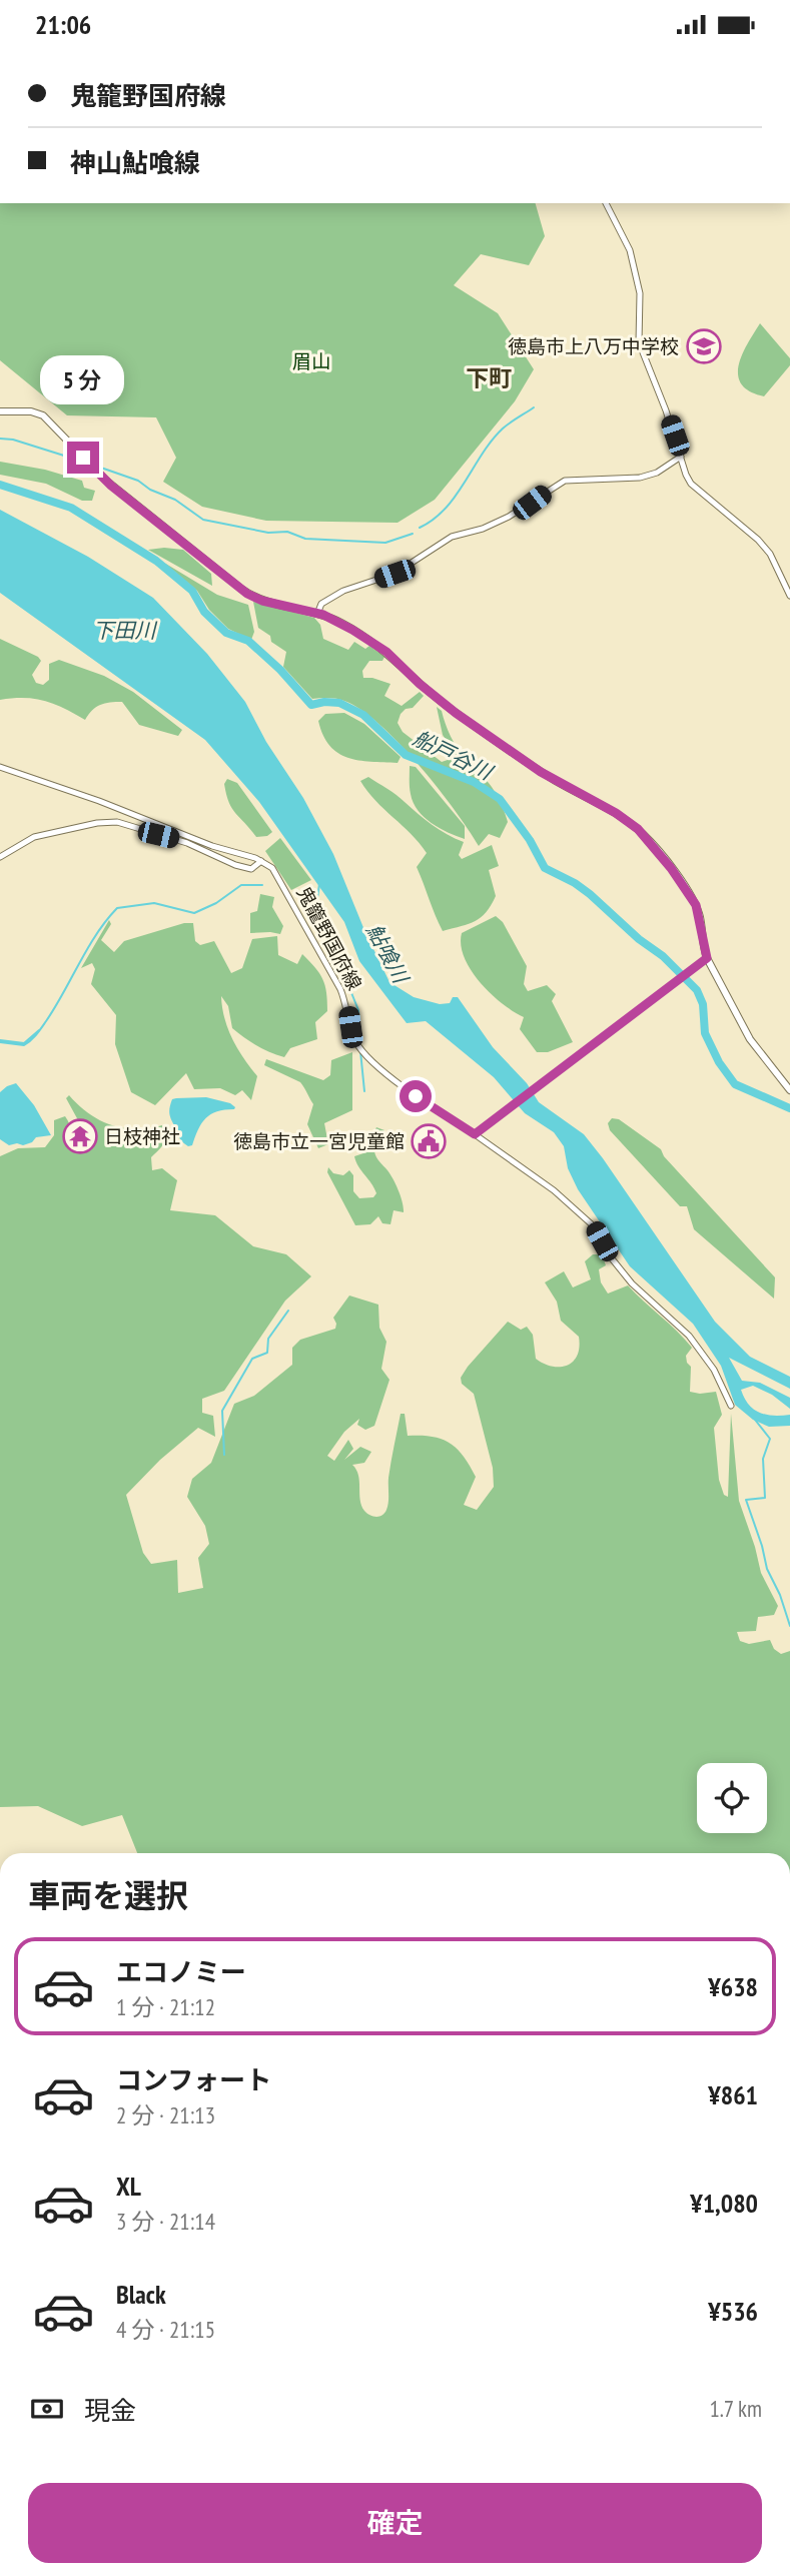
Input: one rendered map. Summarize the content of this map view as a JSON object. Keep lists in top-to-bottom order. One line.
{"streets":{"main road":["鬼籠野国府線"]},"districts":["下町"],"water":["下田川","船戸谷川","鮎喰川"],"parks":["眉山"],"places":{"school or university":["徳島市上八万中学校"],"temple":["日枝神社"],"public building":["徳島市立一宮児童館"]},"page":{"status":"21:06","banner":["鬼籠野国府線","神山鮎喰線"],"bubble":"5 分","heading":"車両を選択","list":[{"name":"エコノミー","note":"1 分 · 21:12","value":"¥638"},{"name":"コンフォート","note":"2 分 · 21:13","value":"¥861"},{"name":"XL","note":"3 分 · 21:14","value":"¥1,080"},{"name":"Black","note":"4 分 · 21:15","value":"¥536"}],"pay":["現金","1.7 km"],"buttons":"確定"}}
